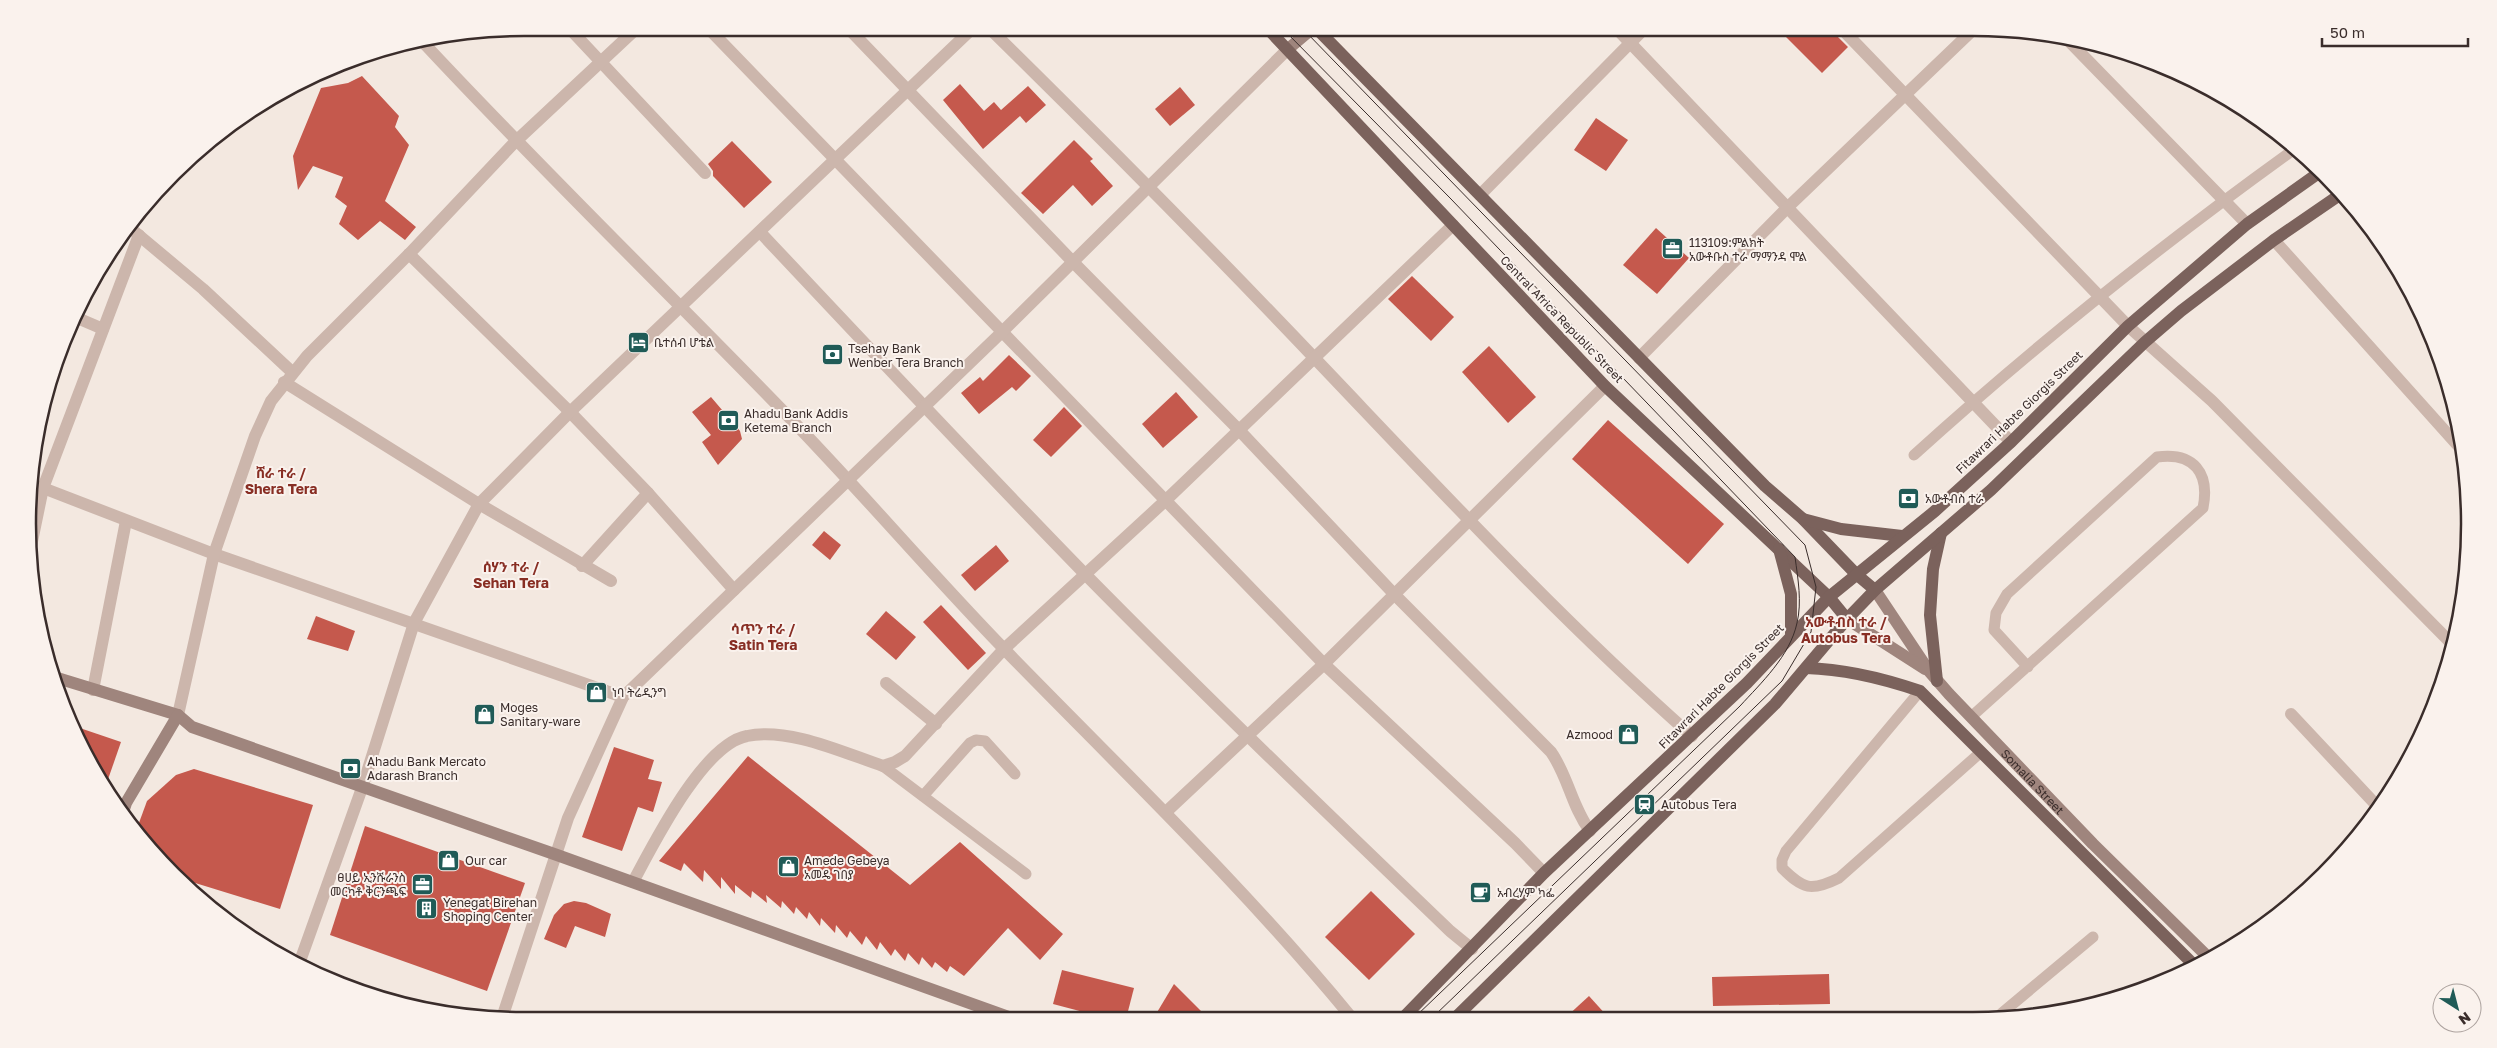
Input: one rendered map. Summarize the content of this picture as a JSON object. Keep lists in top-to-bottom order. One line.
{"streets":{"main road":["Central Africa Republic Street","Fitawrari Habte Giorgis Street"],"street":["Somalia Street"]},"crossings":[["Central Africa Republic Street","Fitawrari Habte Giorgis Street"]],"districts":["ሸራ ተራ / Shera Tera","ሰሃን ተራ / Sehan Tera","አውቶብስ ተራ / Autobus Tera","ሳጥን ተራ / Satin Tera"],"places":{"office":["113109:ምልክት አውቶቡስ ተራ ማማንዳ ሞል","ፀሀይ ኢንሹራንስ መርካቶ ቅርንጫፍ"],"hotel":["ቤተሰብ ሆቴል"],"bank":["Tsehay Bank Wenber Tera Branch","Ahadu Bank Addis Ketema Branch","አውቶብስ ተራ","Ahadu Bank Mercato Adarash Branch"],"shop":["ነባ ትሬዲንግ","Moges Sanitary-ware","Azmood","Our car","Amede Gebeya አመዴ ገበያ"],"station":["Autobus Tera"],"cafe":["አብረሃም ካፌ"],"building":["Yenegat Birehan Shoping Center"]},"scale_bar":"50 m","north":"bottom right"}
